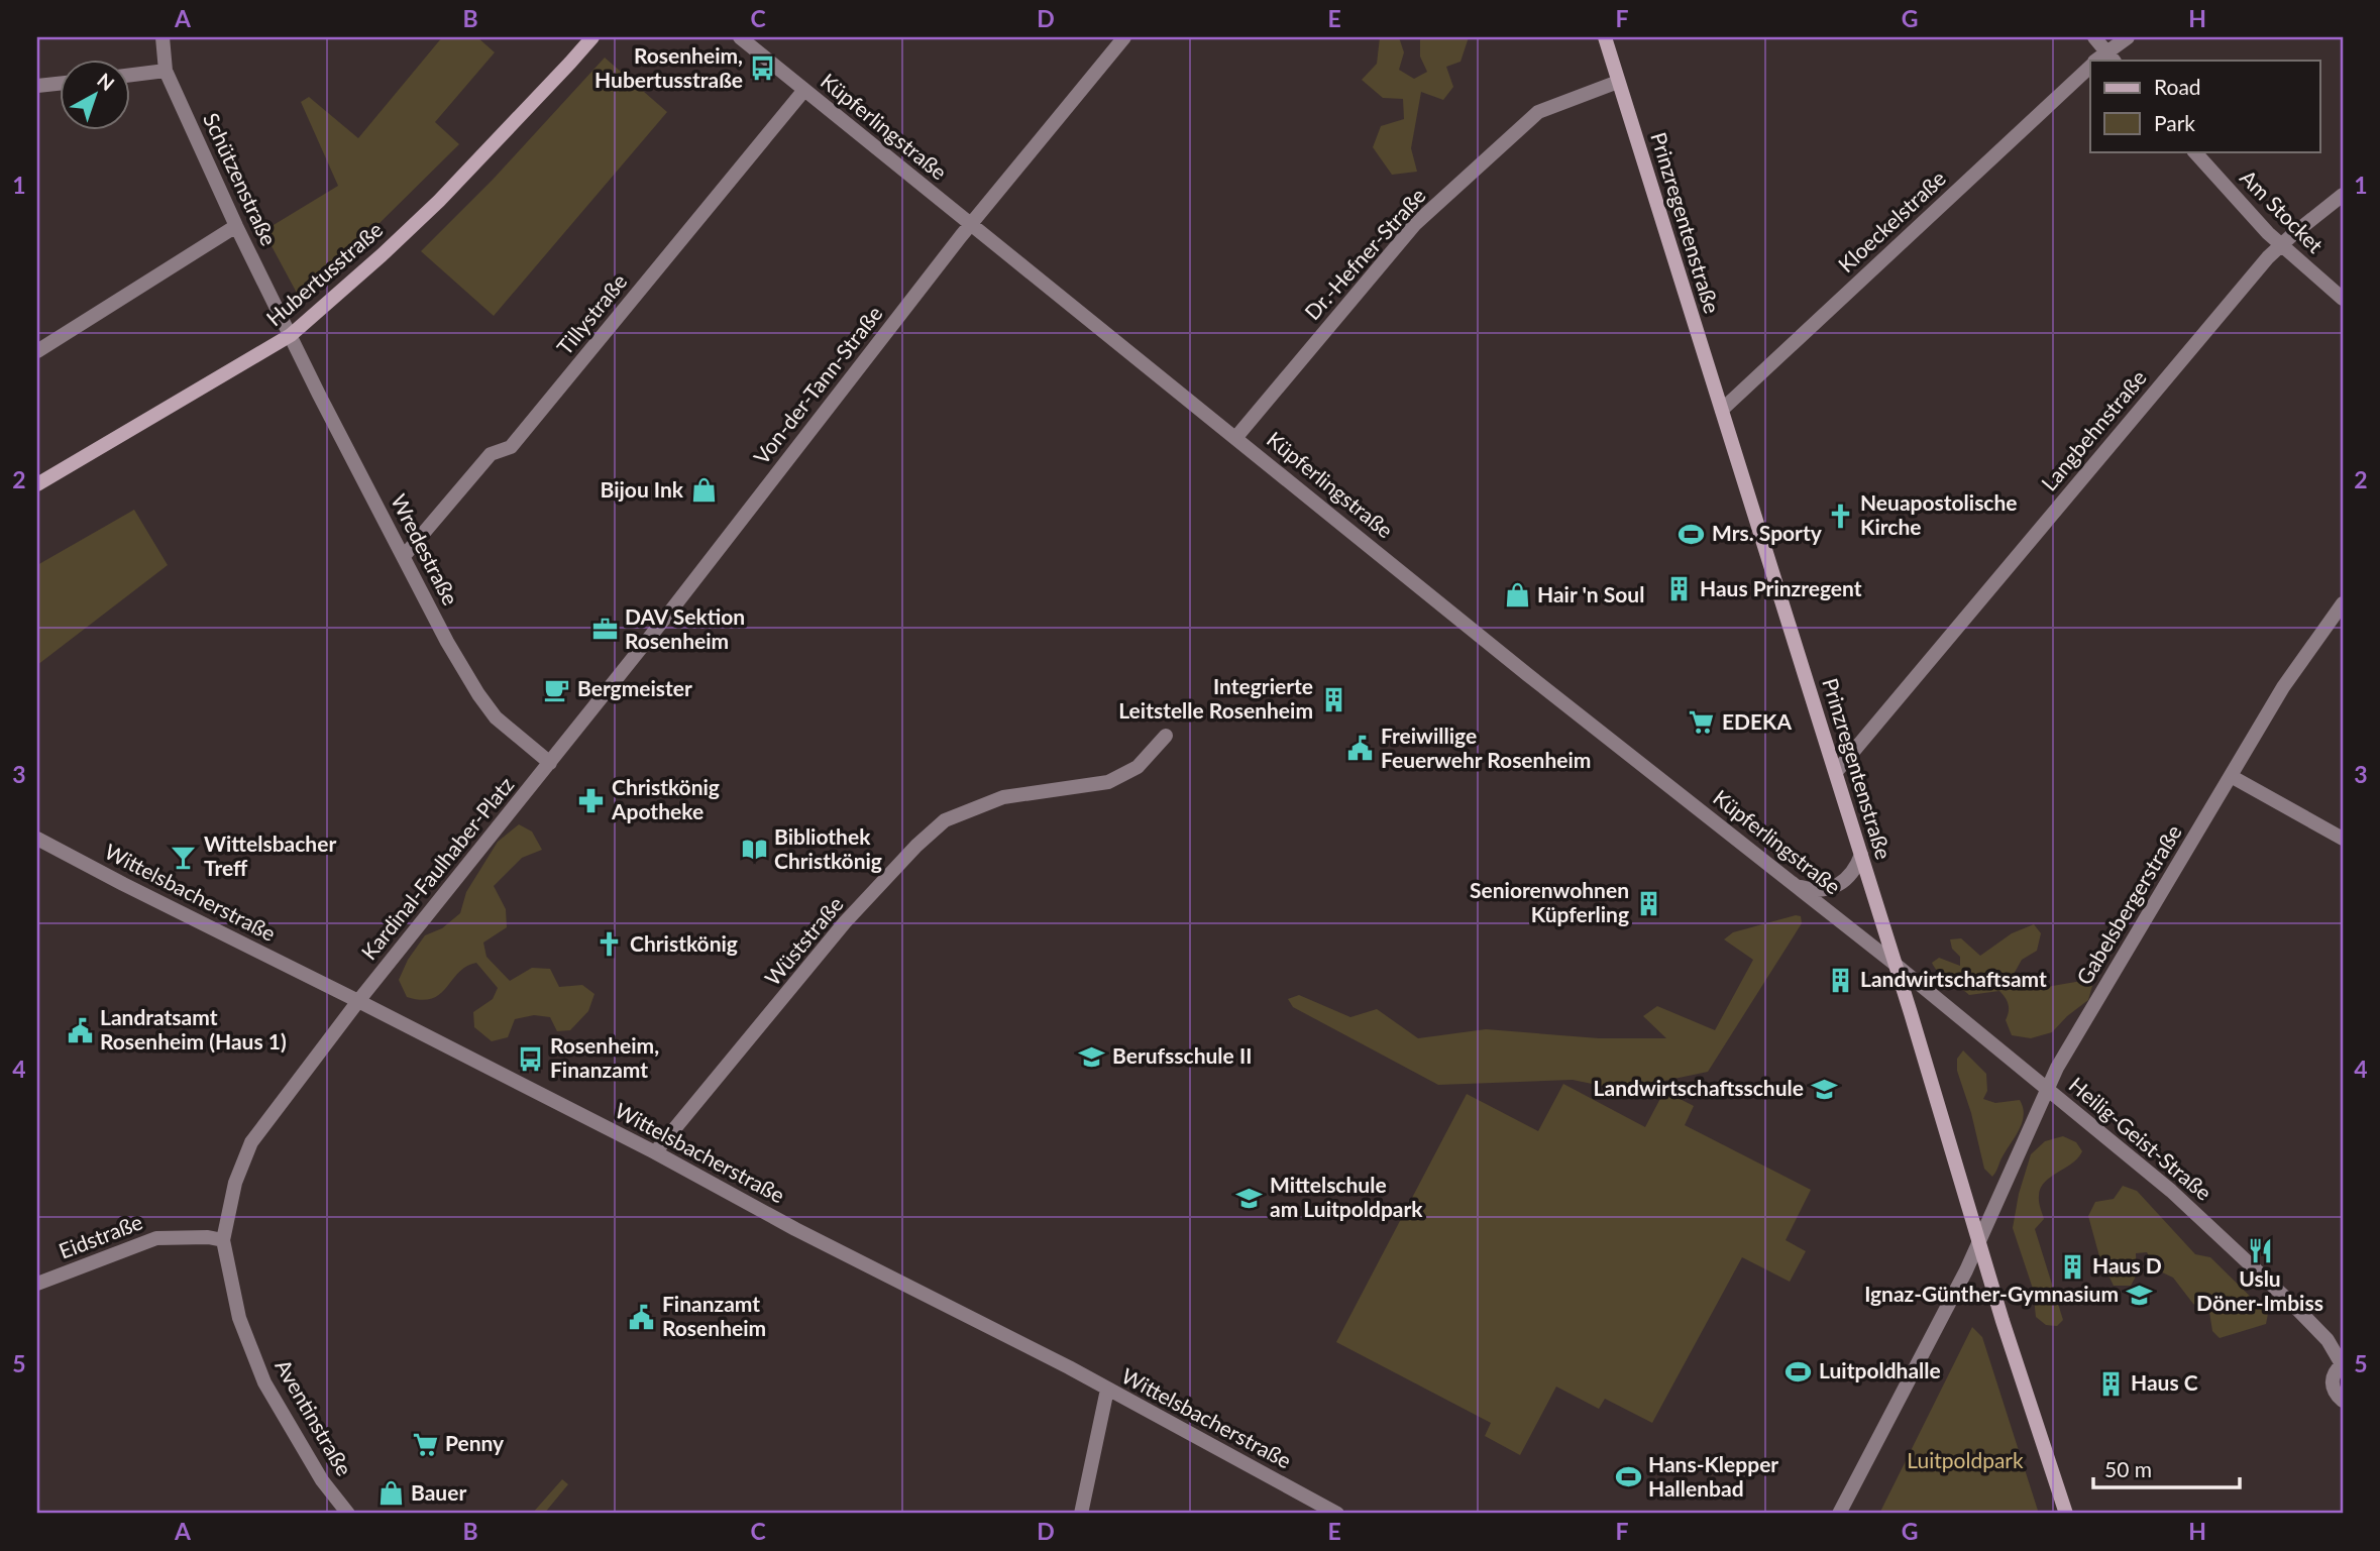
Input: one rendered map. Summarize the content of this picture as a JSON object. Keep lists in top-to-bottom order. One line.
{"streets":{"main road":["Prinzregentenstraße","Hubertusstraße"],"street":["Küpferlingstraße","Schützenstraße","Am Stocket","Kloeckelstraße","Dr.-Hefner-Straße","Tillystraße","Von-der-Tann-Straße","Langbehnstraße","Wredestraße","Kardinal-Faulhaber-Platz","Wittelsbacherstraße","Gabelsbergerstraße","Wüststraße","Heilig-Geist-Straße","Eidstraße","Aventinstraße"]},"crossings":[["Küpferlingstraße","Prinzregentenstraße"],["Küpferlingstraße","Dr.-Hefner-Straße"],["Küpferlingstraße","Tillystraße"],["Küpferlingstraße","Von-der-Tann-Straße"],["Küpferlingstraße","Heilig-Geist-Straße"],["Schützenstraße","Hubertusstraße"],["Schützenstraße","Wredestraße"],["Am Stocket","Langbehnstraße"],["Kloeckelstraße","Prinzregentenstraße"],["Prinzregentenstraße","Dr.-Hefner-Straße"],["Prinzregentenstraße","Langbehnstraße"],["Prinzregentenstraße","Gabelsbergerstraße"],["Prinzregentenstraße","Heilig-Geist-Straße"],["Hubertusstraße","Wredestraße"],["Tillystraße","Wredestraße"],["Von-der-Tann-Straße","Wredestraße"],["Von-der-Tann-Straße","Kardinal-Faulhaber-Platz"],["Wredestraße","Kardinal-Faulhaber-Platz"],["Kardinal-Faulhaber-Platz","Wittelsbacherstraße"],["Kardinal-Faulhaber-Platz","Aventinstraße"],["Wittelsbacherstraße","Wüststraße"],["Wittelsbacherstraße","Aventinstraße"],["Gabelsbergerstraße","Heilig-Geist-Straße"],["Eidstraße","Aventinstraße"]],"parks":["Luitpoldpark"],"places":{"bus stop":["Rosenheim, Hubertusstraße","Rosenheim, Finanzamt"],"shop":["Bijou Ink","Hair 'n Soul","Bauer"],"church":["Neuapostolische Kirche","Christkönig"],"sports":["Mrs. Sporty","Luitpoldhalle","Hans-Klepper Hallenbad"],"building":["Haus Prinzregent","Integrierte Leitstelle Rosenheim","Seniorenwohnen Küpferling","Landwirtschaftsamt","Haus D","Haus C"],"office":["DAV Sektion Rosenheim"],"cafe":["Bergmeister"],"supermarket":["EDEKA","Penny"],"public building":["Freiwillige Feuerwehr Rosenheim","Landratsamt Rosenheim (Haus 1)","Finanzamt Rosenheim"],"pharmacy":["Christkönig Apotheke"],"library":["Bibliothek Christkönig"],"bar":["Wittelsbacher Treff"],"school or university":["Berufsschule II","Landwirtschaftsschule","Mittelschule am Luitpoldpark","Ignaz-Günther-Gymnasium"],"restaurant":["Uslu Döner-Imbiss"]},"legend":["Road","Park"],"scale_bar":"50 m","north":"top right","grid":{"columns":["A","B","C","D","E","F","G","H"],"rows":["1","2","3","4","5"]}}
